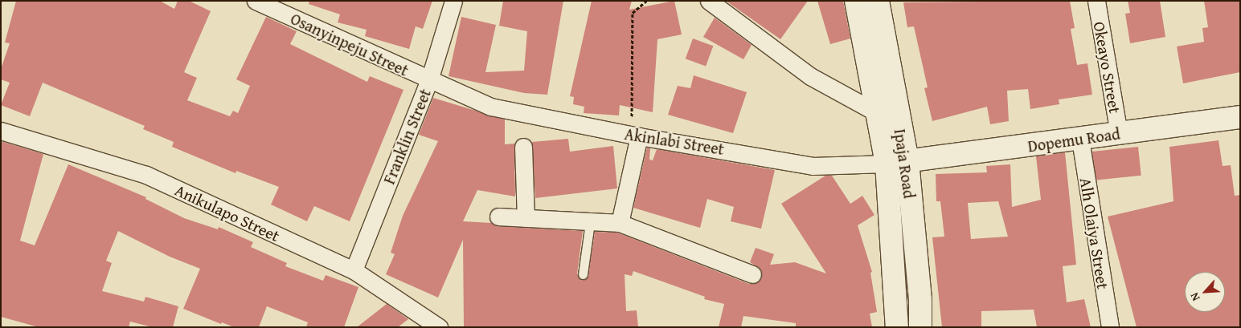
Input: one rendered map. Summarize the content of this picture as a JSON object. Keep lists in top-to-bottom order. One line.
{"streets":{"main road":["Dopemu Road","Ipaja Road"],"street":["Osanyinpeju Street","Okeayo Street","Franklin Street","Akinlabi Street","Anikulapo Street","Alh Olaiya Street"]},"crossings":[["Osanyinpeju Street","Franklin Street"],["Osanyinpeju Street","Akinlabi Street"],["Okeayo Street","Dopemu Road"],["Franklin Street","Anikulapo Street"],["Dopemu Road","Akinlabi Street"],["Dopemu Road","Ipaja Road"],["Dopemu Road","Alh Olaiya Street"],["Akinlabi Street","Ipaja Road"]],"north":"bottom left"}
